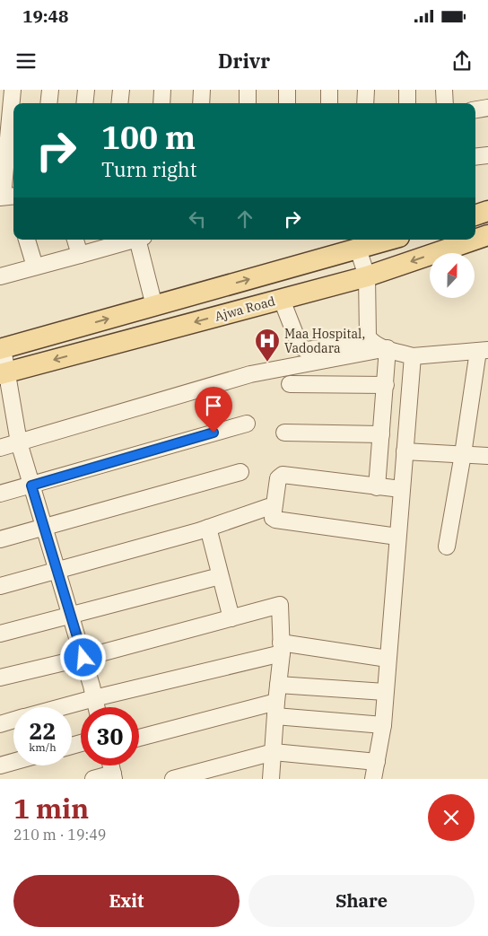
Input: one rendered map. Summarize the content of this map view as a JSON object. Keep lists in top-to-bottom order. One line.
{"streets":{"main road":["Ajwa Road"]},"places":{"hospital":["Maa Hospital, Vadodara"]},"north":"top","page":{"status":"19:48","header":"Drivr","turn":["100 m","Turn right"],"speed":"22 km/h","limit":"30","heading":["1 min","210 m · 19:49"],"buttons":["Exit","Share"]}}
